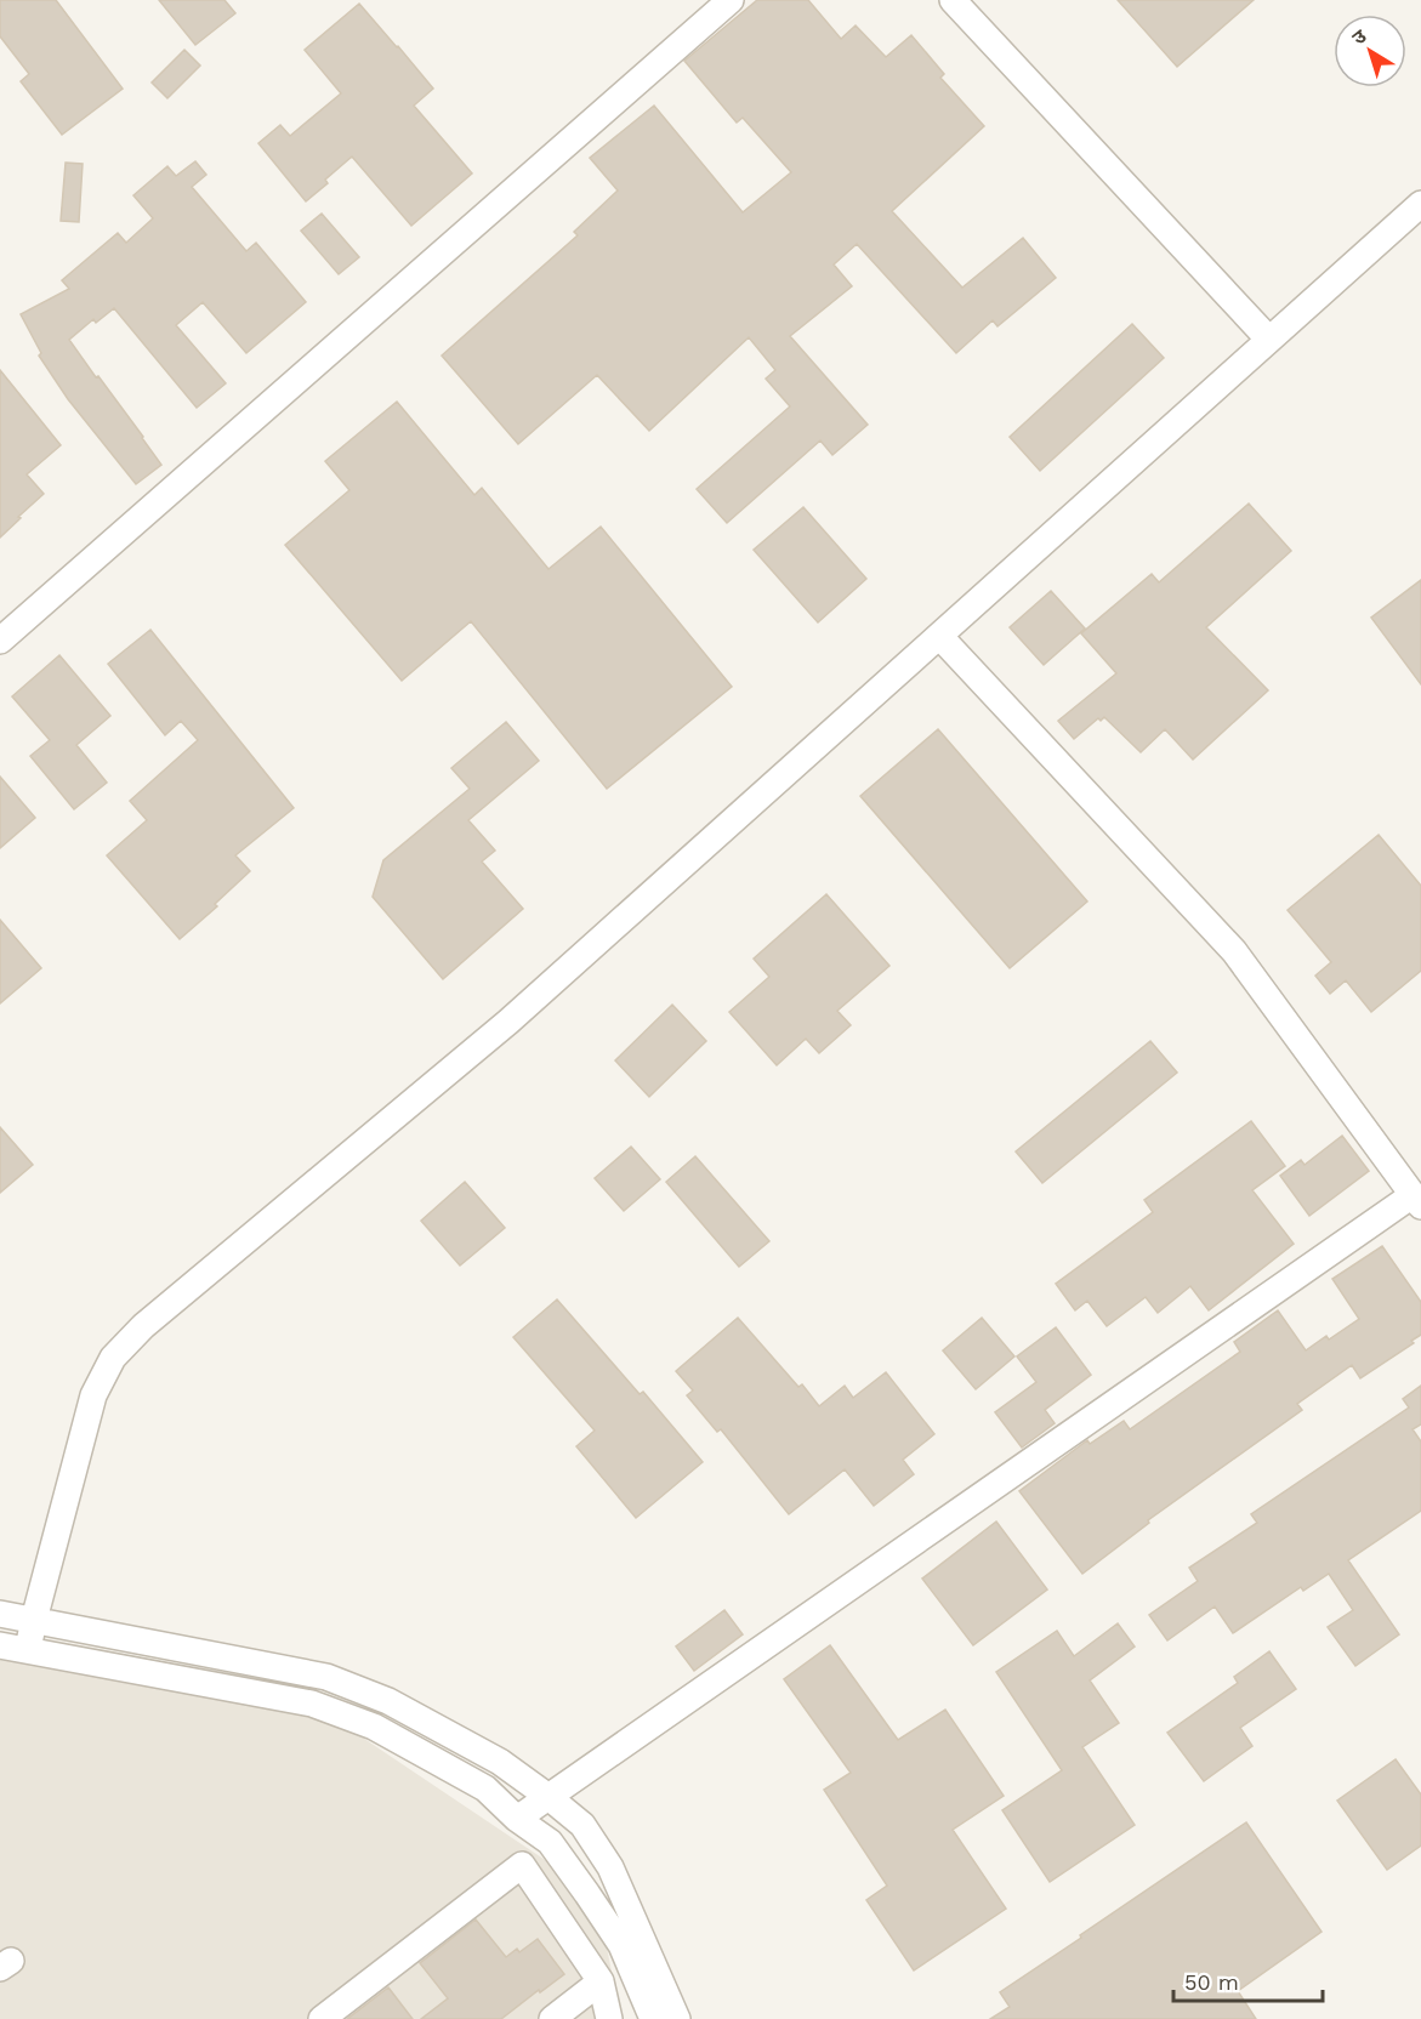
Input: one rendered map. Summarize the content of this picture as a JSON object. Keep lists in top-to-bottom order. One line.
{"scale_bar":"50 m","north":"top left"}
